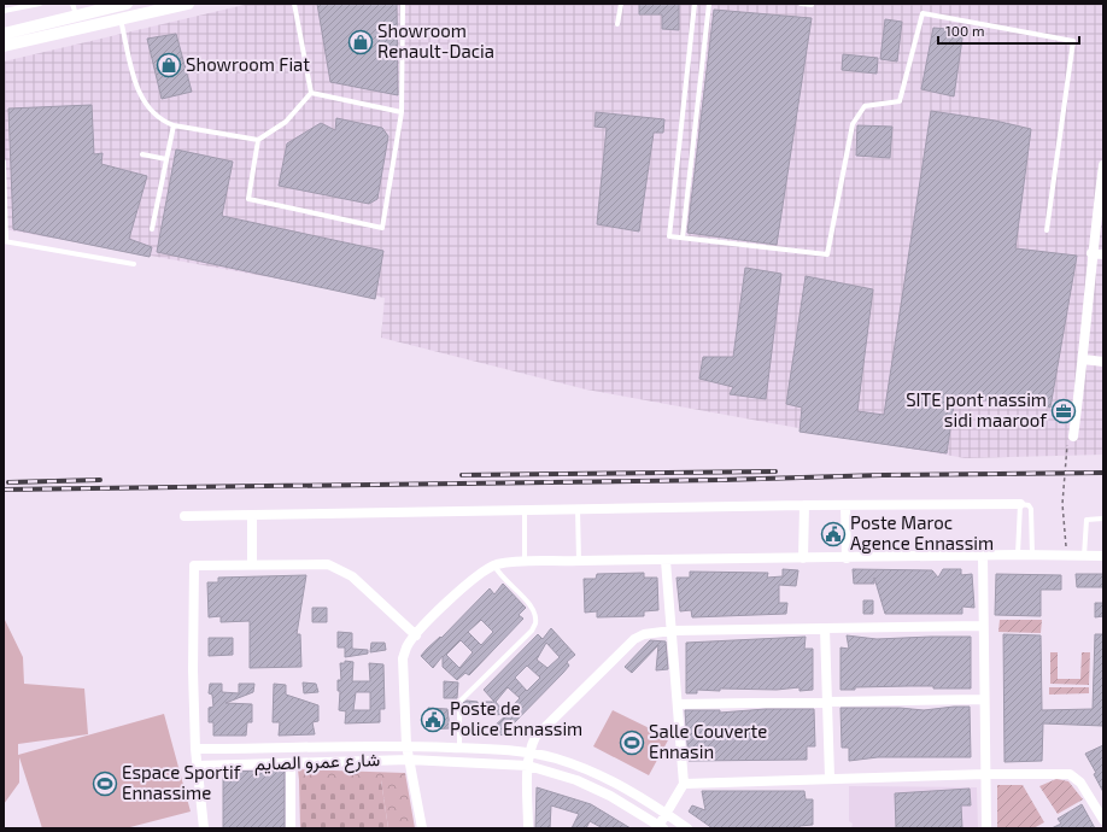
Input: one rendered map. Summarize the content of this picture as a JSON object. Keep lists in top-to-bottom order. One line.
{"streets":{"street":["شارع عمرو الصايم"]},"places":{"shop":["Showroom Renault-Dacia","Showroom Fiat"],"office":["SITE pont nassim sidi maaroof"],"public building":["Poste Maroc Agence Ennassim","Poste de Police Ennassim"],"sports":["Salle Couverte Ennasin","Espace Sportif Ennassime"]},"scale_bar":"100 m"}
